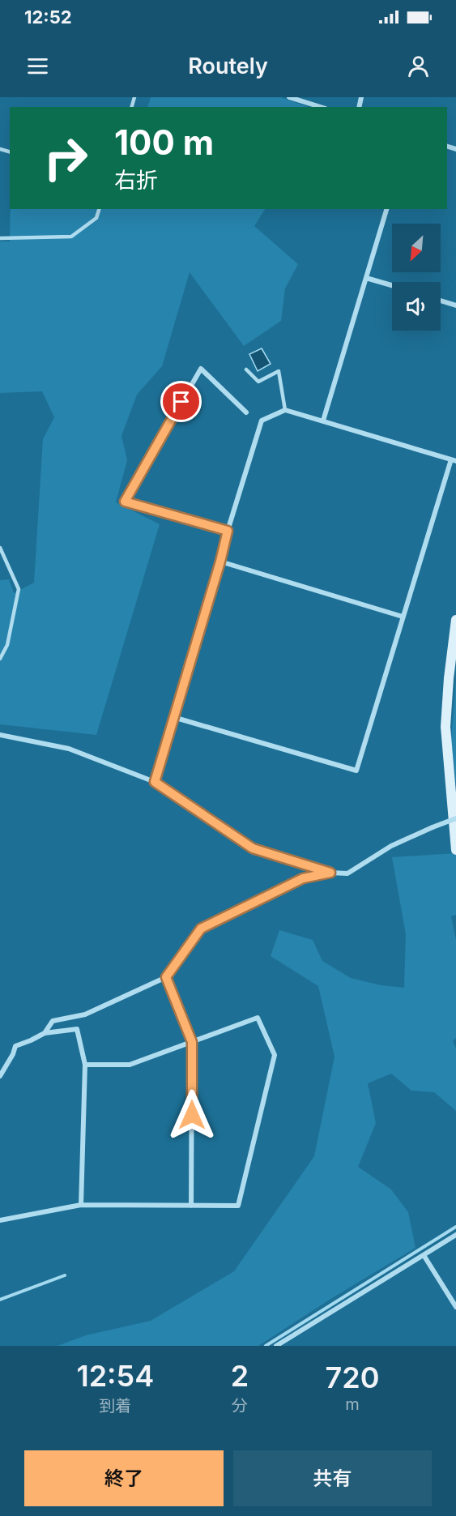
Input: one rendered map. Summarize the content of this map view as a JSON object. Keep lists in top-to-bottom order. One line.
{"north":"bottom left","page":{"status":"12:52","header":"Routely","turn":["100 m","右折"],"eta":["12:54","到着","2","分","720","m"],"buttons":["終了","共有"]}}
